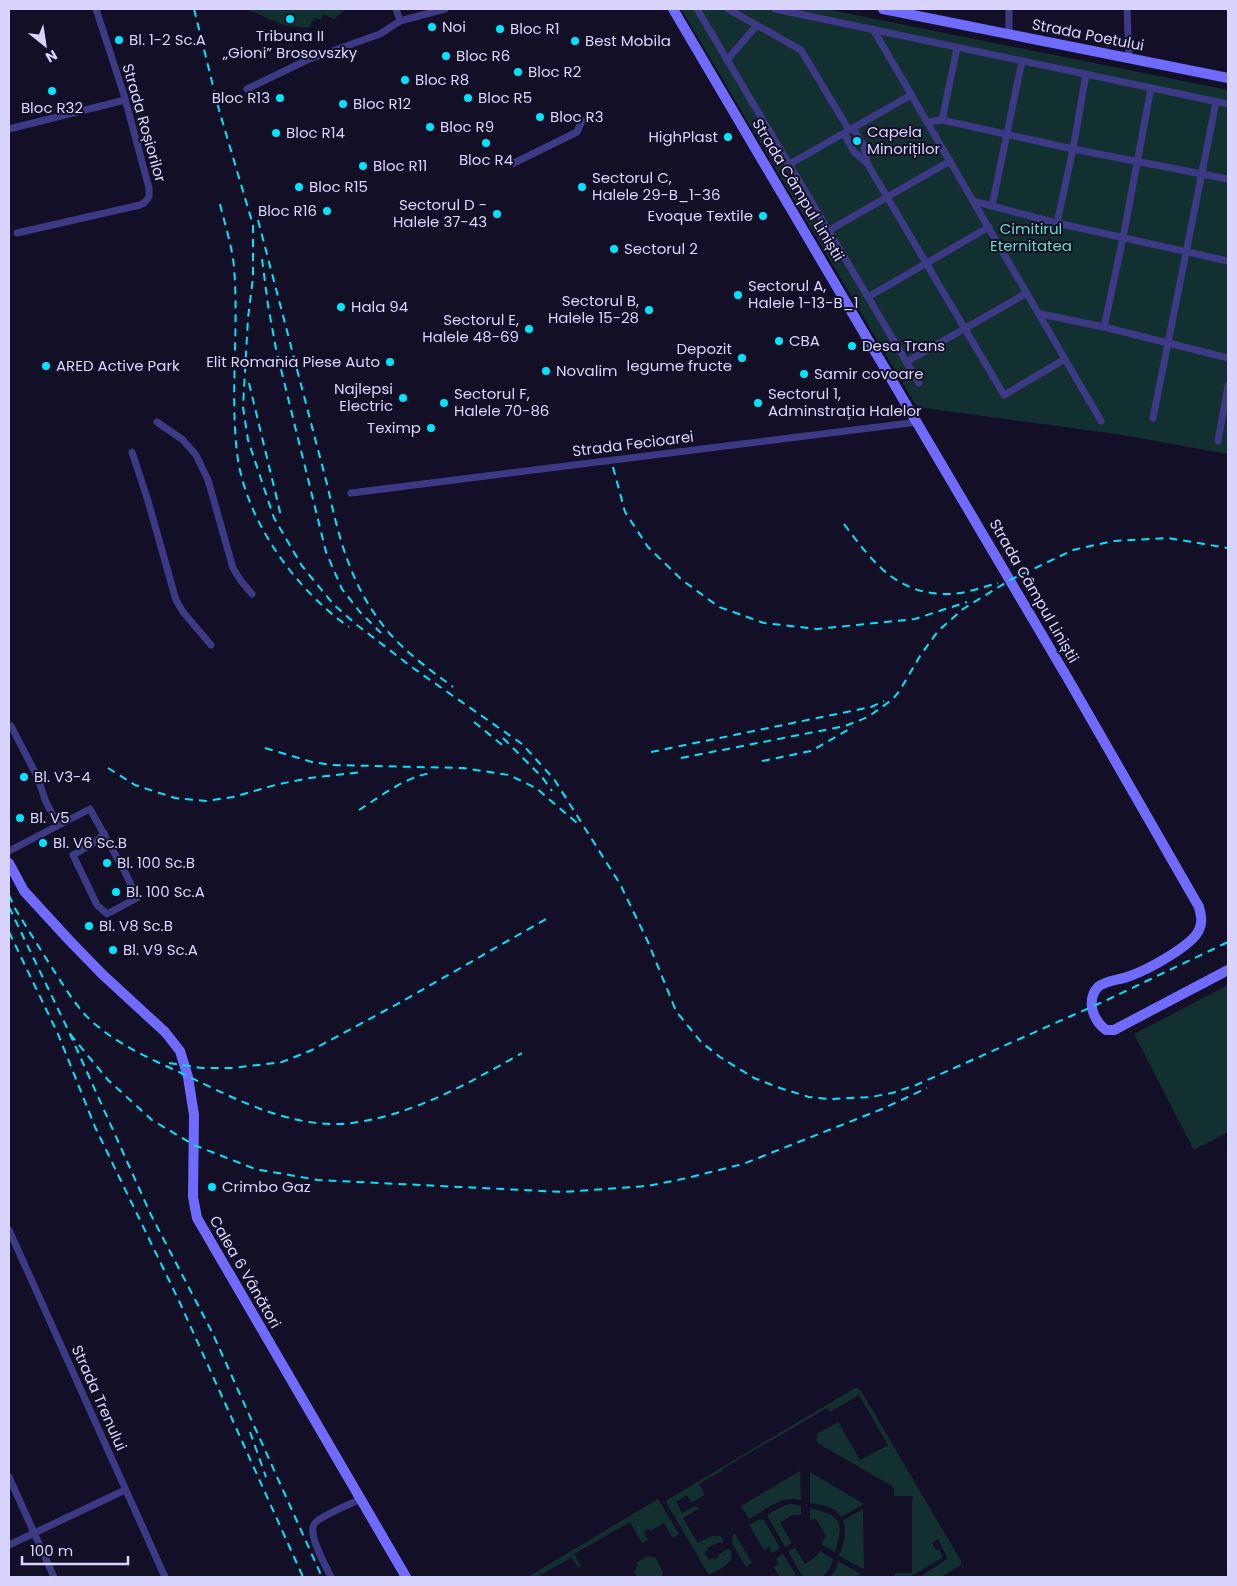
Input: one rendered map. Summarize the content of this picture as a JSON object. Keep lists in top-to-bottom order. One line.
{"streets":{"street":["Strada Poetului","Strada Roșiorilor","Strada Câmpul Liniștii","Strada Fecioarei","Calea 6 Vânători","Strada Trenului"]},"crossings":[["Strada Câmpul Liniștii","Strada Fecioarei"]],"parks":["Cimitirul Eternitatea"],"places":["Tribuna II „Gioni” Brosovszky","Noi","Bloc R1","Bl. 1-2 Sc.A","Best Mobila","Bloc R6","Bloc R2","Bloc R8","Bloc R32","Bloc R13","Bloc R5","Bloc R12","Bloc R3","Bloc R9","Bloc R14","HighPlast","Capela Minoriților","Bloc R4","Bloc R11","Bloc R15","Sectorul C, Halele 29-B_1-36","Bloc R16","Sectorul D - Halele 37-43","Evoque Textile","Sectorul 2","Sectorul A, Halele 1-13-B_1","Hala 94","Sectorul B, Halele 15-28","Sectorul E, Halele 48-69","CBA","Desa Trans","Depozit legume fructe","Elit Romania Piese Auto","ARED Active Park","Novalim","Samir covoare","Najlepsi Electric","Sectorul F, Halele 70-86","Sectorul 1, Adminstrația Halelor","Teximp","Bl. V3-4","Bl. V5","Bl. V6 Sc.B","Bl. 100 Sc.B","Bl. 100 Sc.A","Bl. V8 Sc.B","Bl. V9 Sc.A","Crimbo Gaz"],"scale_bar":"100 m","north":"bottom right"}
